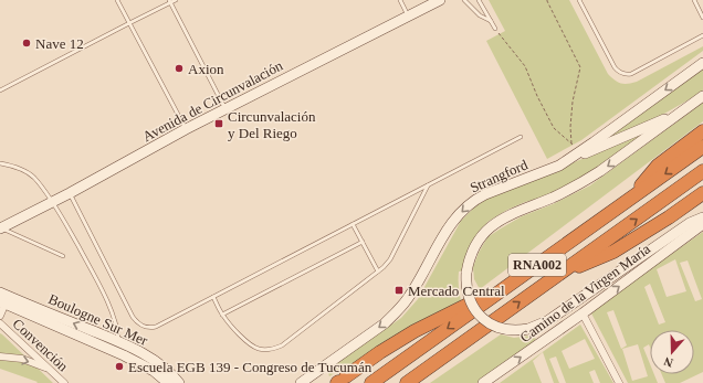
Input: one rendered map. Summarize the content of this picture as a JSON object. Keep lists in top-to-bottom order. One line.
{"streets":{"highway":["RNA002"],"street":["Avenida de Circunvalación","Strangford","Camino de la Virgen María","Boulogne Sur Mer","Convención"]},"crossings":[["Boulogne Sur Mer","Convención"]],"one_way":["Strangford","Camino de la Virgen María"],"places":{"other":["Nave 12","Axion","Escuela EGB 139 - Congreso de Tucumán"],"transit":["Circunvalación y Del Riego","Mercado Central"]},"north":"bottom"}
